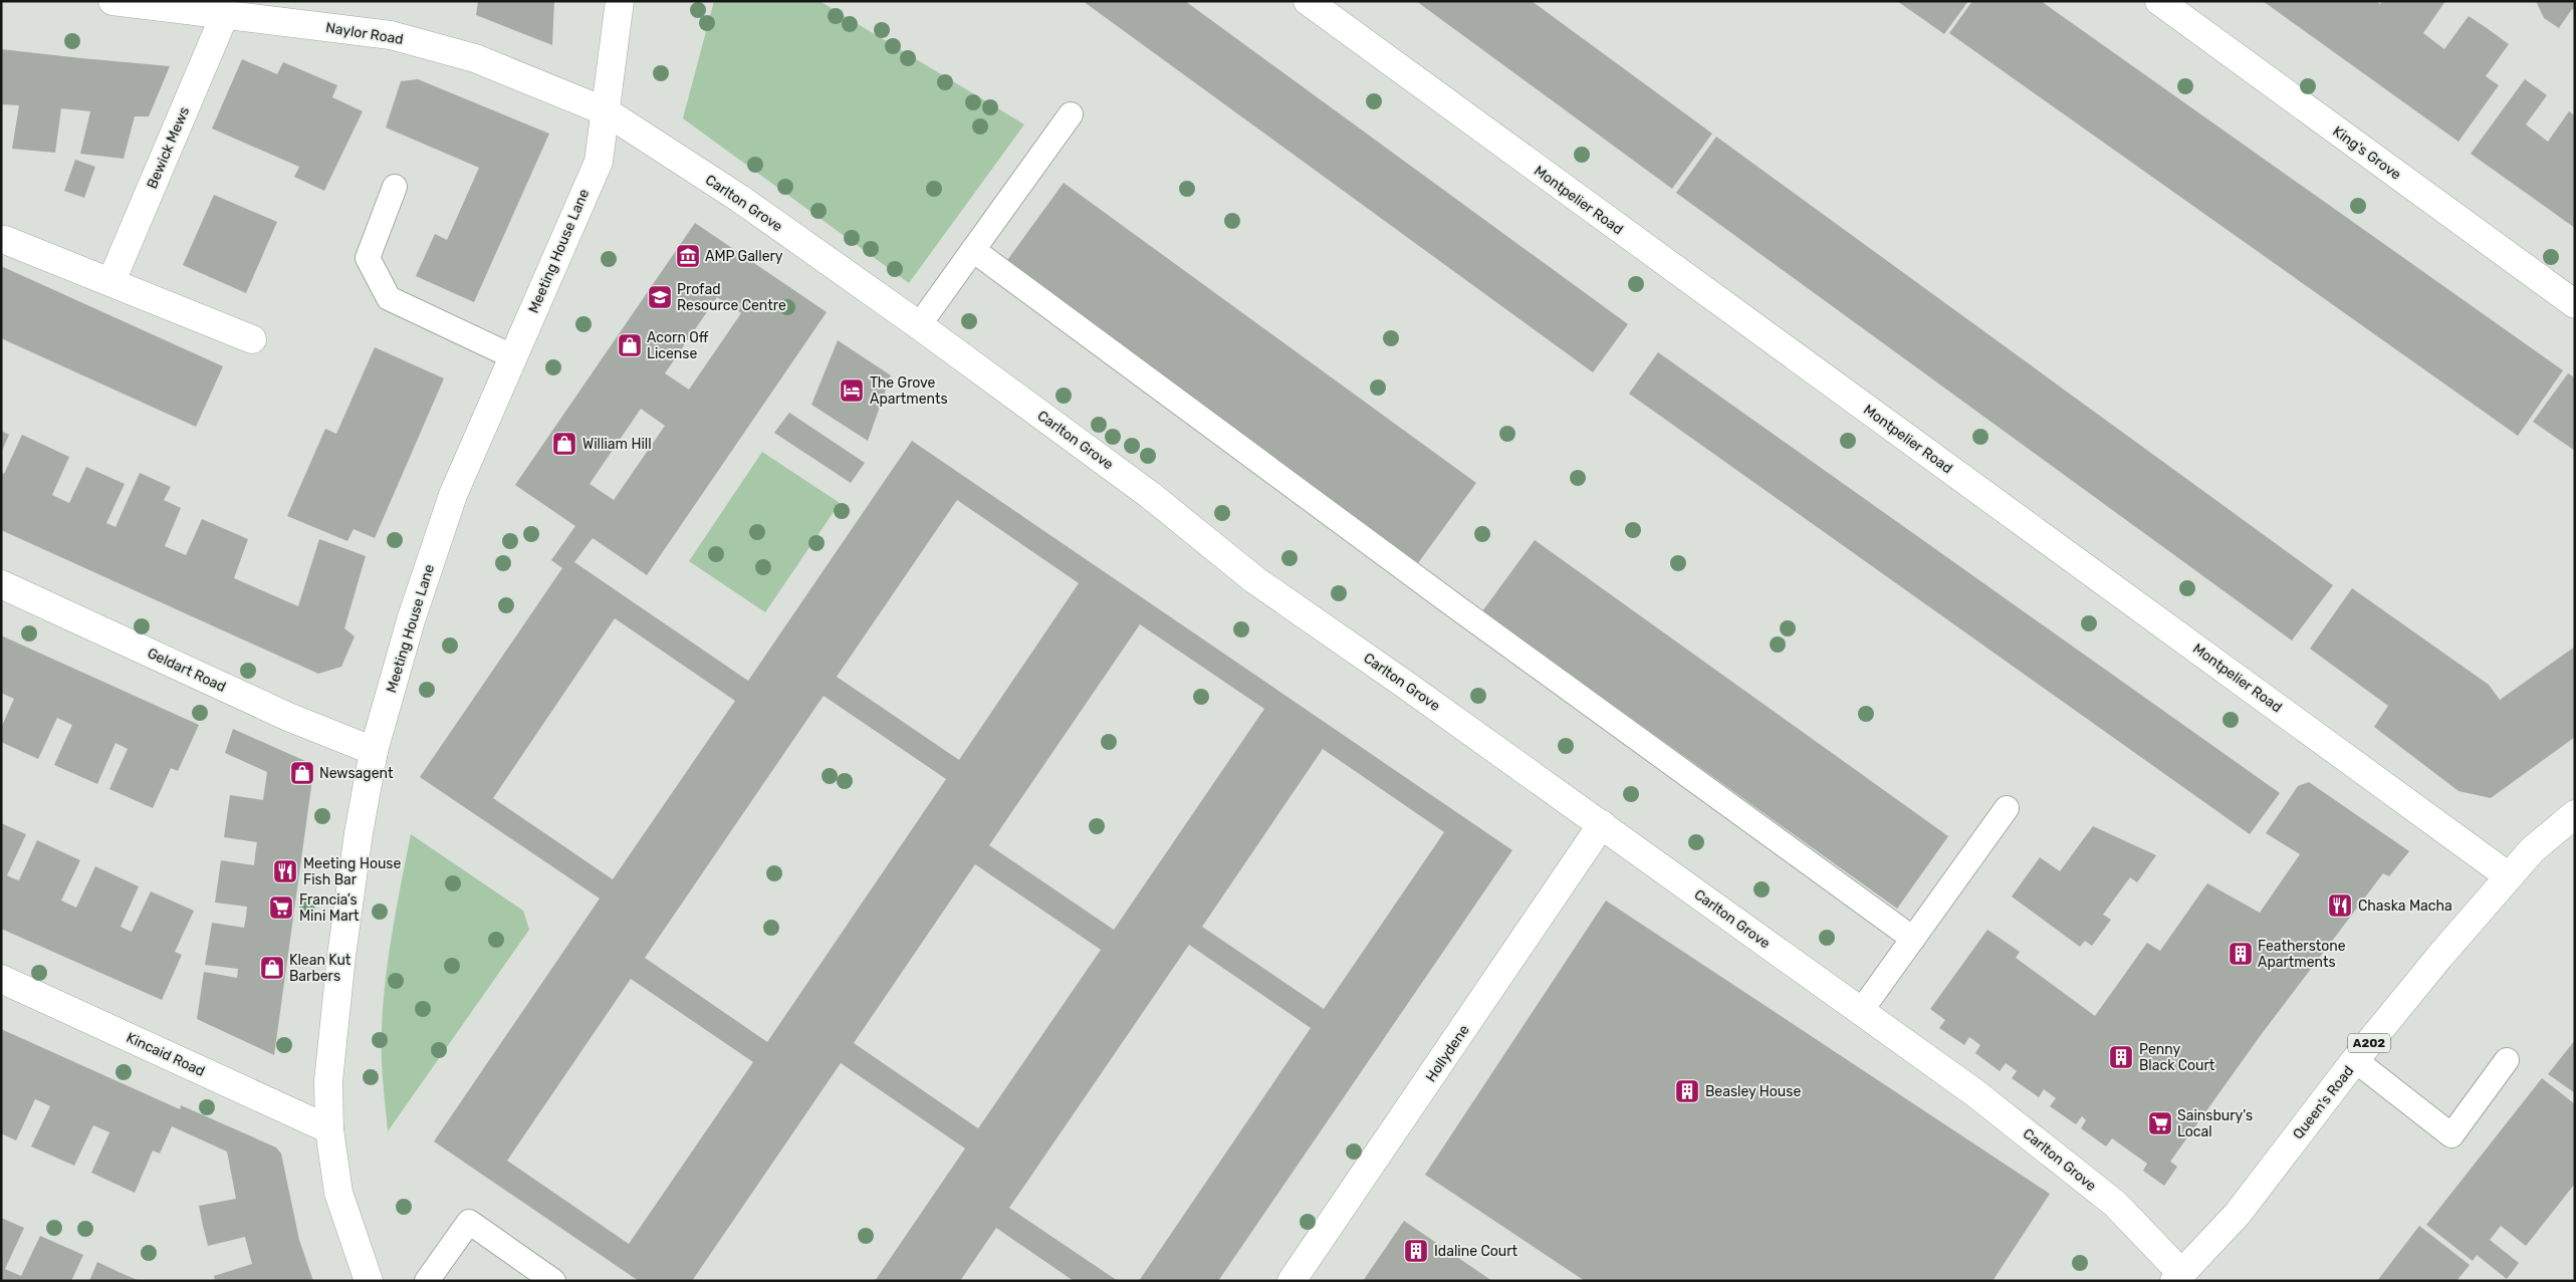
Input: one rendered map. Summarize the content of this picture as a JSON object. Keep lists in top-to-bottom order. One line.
{"streets":{"main road":["Naylor Road","Bewick Mews","King's Grove","Montpelier Road","Carlton Grove","Meeting House Lane","Geldart Road","A202","Hollydene","Kincaid Road","Queen's Road"]},"crossings":[["Naylor Road","Bewick Mews"],["Naylor Road","Carlton Grove"],["Naylor Road","Meeting House Lane"],["Montpelier Road","Queen's Road"],["Carlton Grove","Meeting House Lane"],["Carlton Grove","Hollydene"],["Carlton Grove","Queen's Road"],["Meeting House Lane","Geldart Road"],["Meeting House Lane","Kincaid Road"]],"places":{"museum":["AMP Gallery"],"school or university":["Profad Resource Centre"],"shop":["Acorn Off License","William Hill","Newsagent","Klean Kut Barbers"],"hotel":["The Grove Apartments"],"restaurant":["Meeting House Fish Bar","Chaska Macha"],"supermarket":["Francia’s Mini Mart","Sainsbury's Local"],"building":["Featherstone Apartments","Penny Black Court","Beasley House","Idaline Court"]}}
